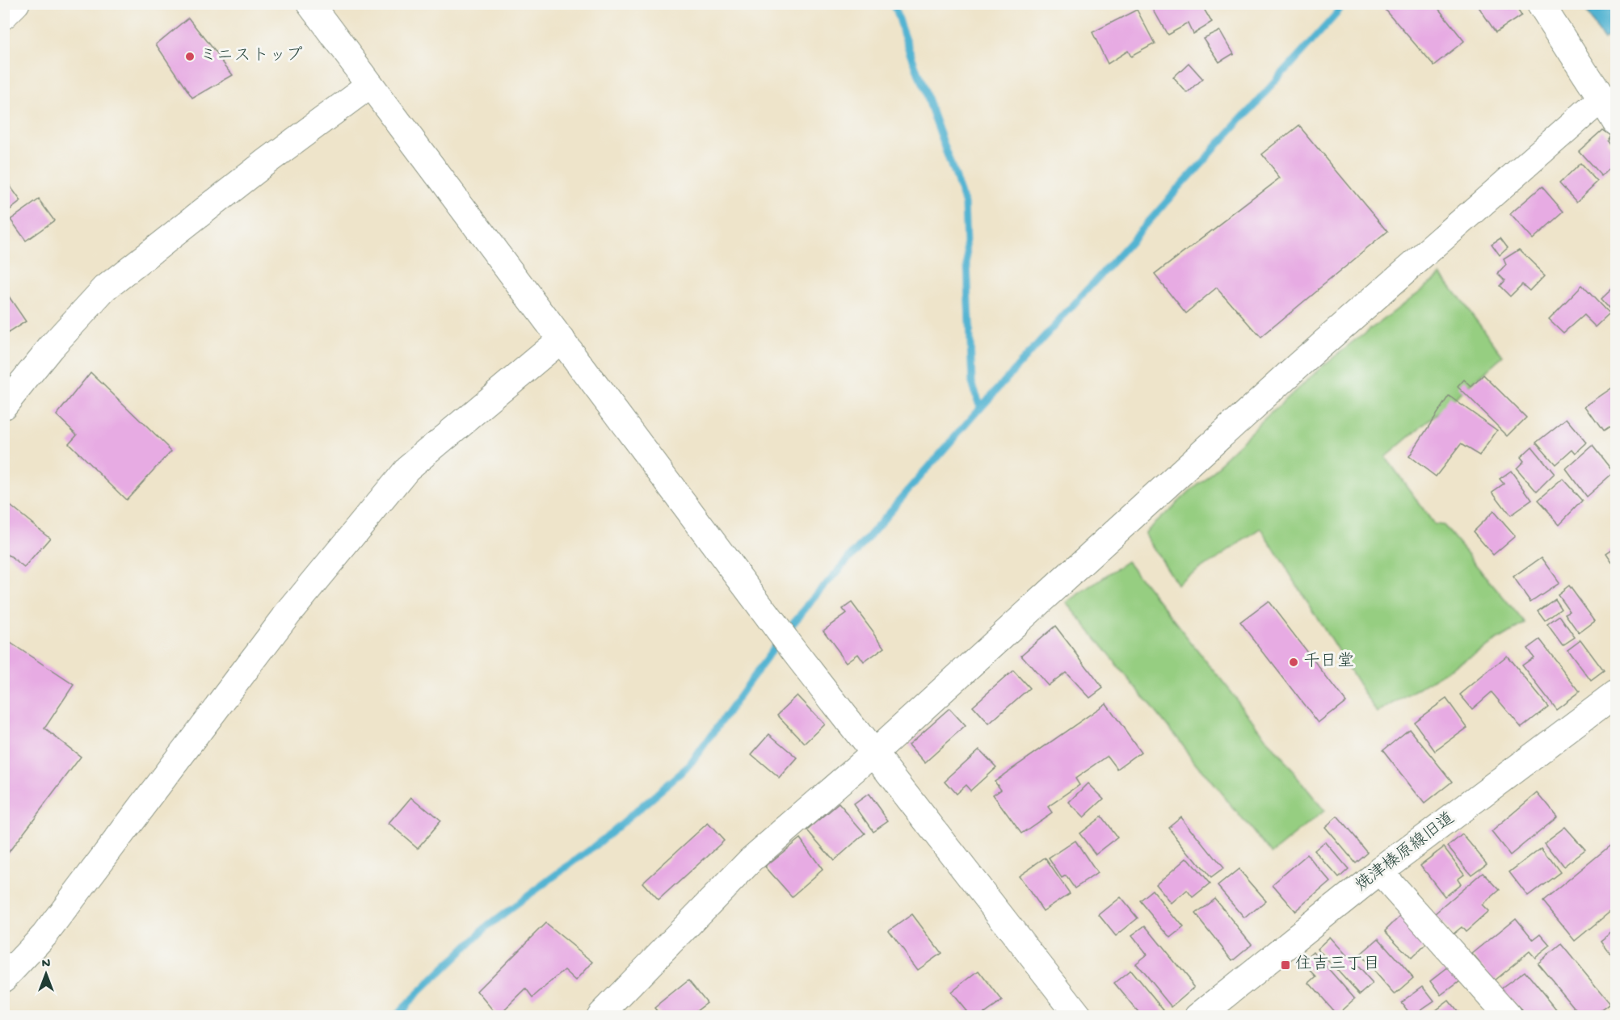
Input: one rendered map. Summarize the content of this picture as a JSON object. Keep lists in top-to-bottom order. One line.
{"streets":{"street":["焼津榛原線旧道"]},"places":{"other":["ミニストップ","千日堂"],"transit":["住吉三丁目"]},"north":"top"}
